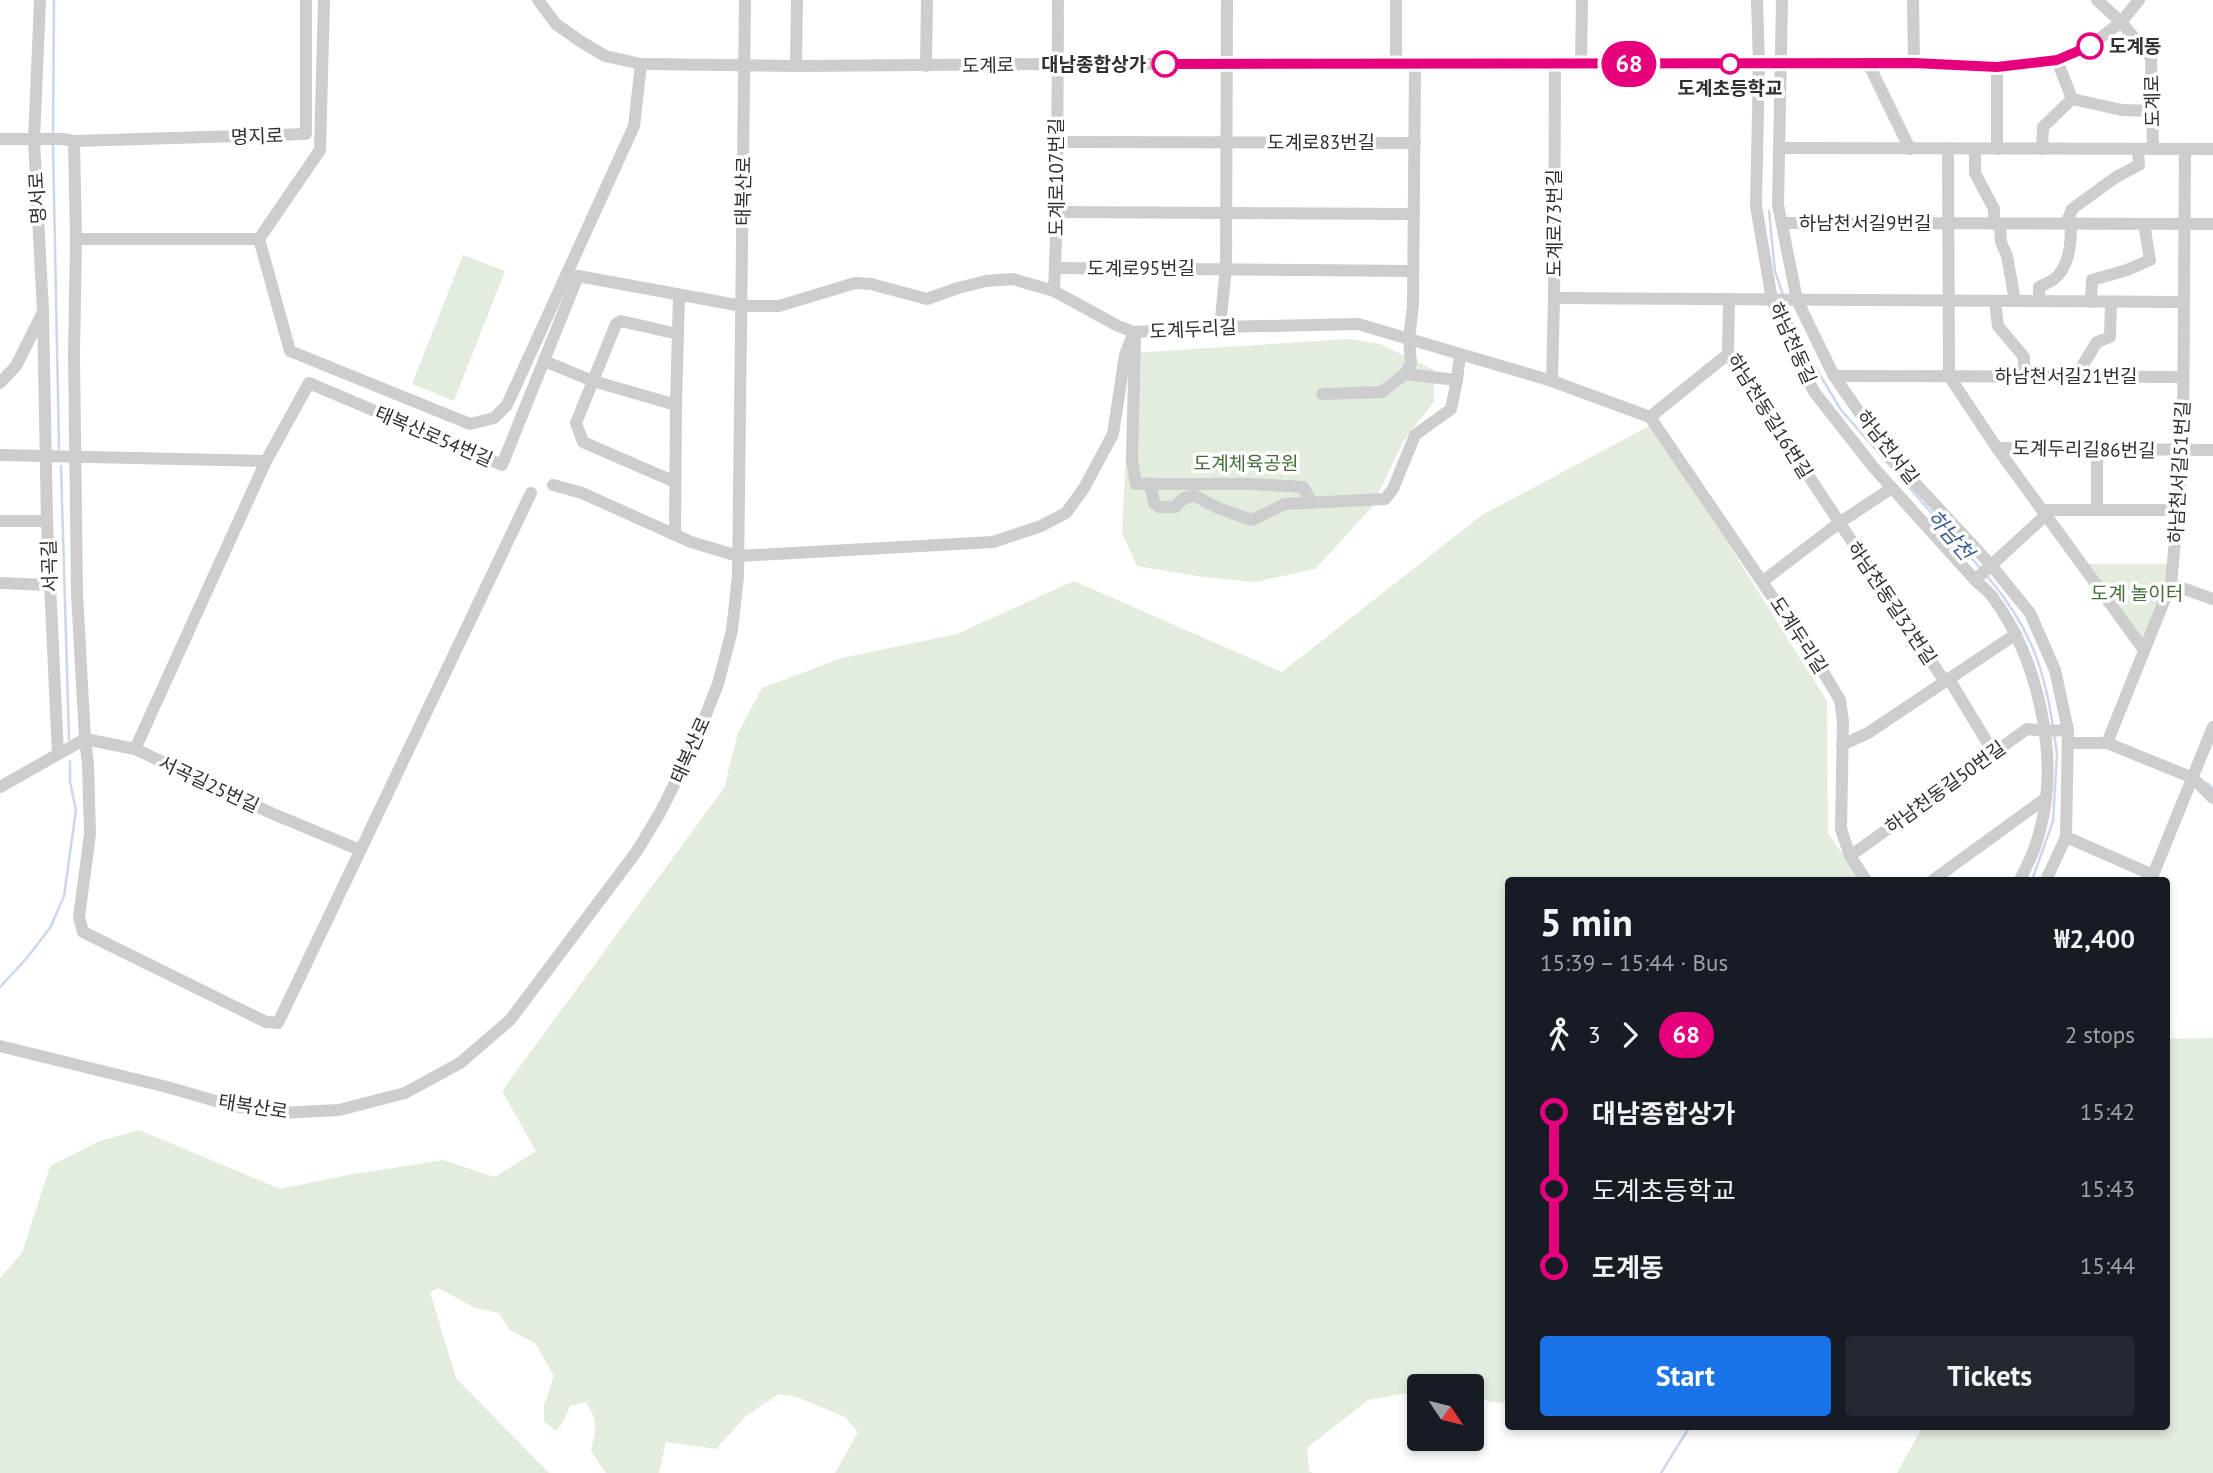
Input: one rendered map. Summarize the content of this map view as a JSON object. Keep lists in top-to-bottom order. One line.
{"streets":{"street":["도계로","명지로","도계로83번길","도계로107번길","태복산로","명서로","도계로73번길","하남천서길9번길","도계로95번길","도계두리길","하남천동길","하남천서길21번길","하남천동길16번길","태복산로54번길","하남천서길","도계두리길86번길","하남천서길51번길","서곡길","하남천동길32번길","서곡길25번길","하남천동길50번길"]},"crossings":[["도계로","도계로107번길"],["도계로","태복산로"],["도계로","도계로73번길"],["도계로","하남천동길"],["도계로","하남천서길"],["도계로107번길","도계로95번길"],["도계로107번길","도계두리길"],["태복산로","도계두리길"],["태복산로","태복산로54번길"],["명서로","서곡길"],["도계로73번길","도계두리길"],["하남천서길9번길","하남천서길21번길"],["하남천서길9번길","하남천서길"],["하남천서길9번길","하남천서길51번길"],["도계두리길","태복산로54번길"],["도계두리길","하남천동길32번길"],["도계두리길","하남천동길50번길"],["하남천동길","하남천서길"],["하남천동길","하남천동길32번길"],["하남천동길","하남천동길50번길"],["하남천서길21번길","하남천서길"],["하남천서길21번길","하남천서길51번길"],["하남천동길16번길","하남천동길32번길"],["하남천서길","하남천동길50번길"],["도계두리길86번길","하남천서길51번길"],["하남천동길32번길","하남천동길50번길"]],"water":["하남천"],"parks":["도계체육공원","도계 놀이터"],"places":["도계동","대남종합상가","도계초등학교"],"lines":["bus line 68"],"north":"bottom right","page":{"on_map":"68","heading":["5 min","15:39 – 15:44 · Bus","₩2,400"],"legs":["3","68","2 stops"],"list":[{"name":"대남종합상가","value":"15:42"},{"name":"도계초등학교","value":"15:43"},{"name":"도계동","value":"15:44"}],"buttons":["Start","Tickets"]}}
